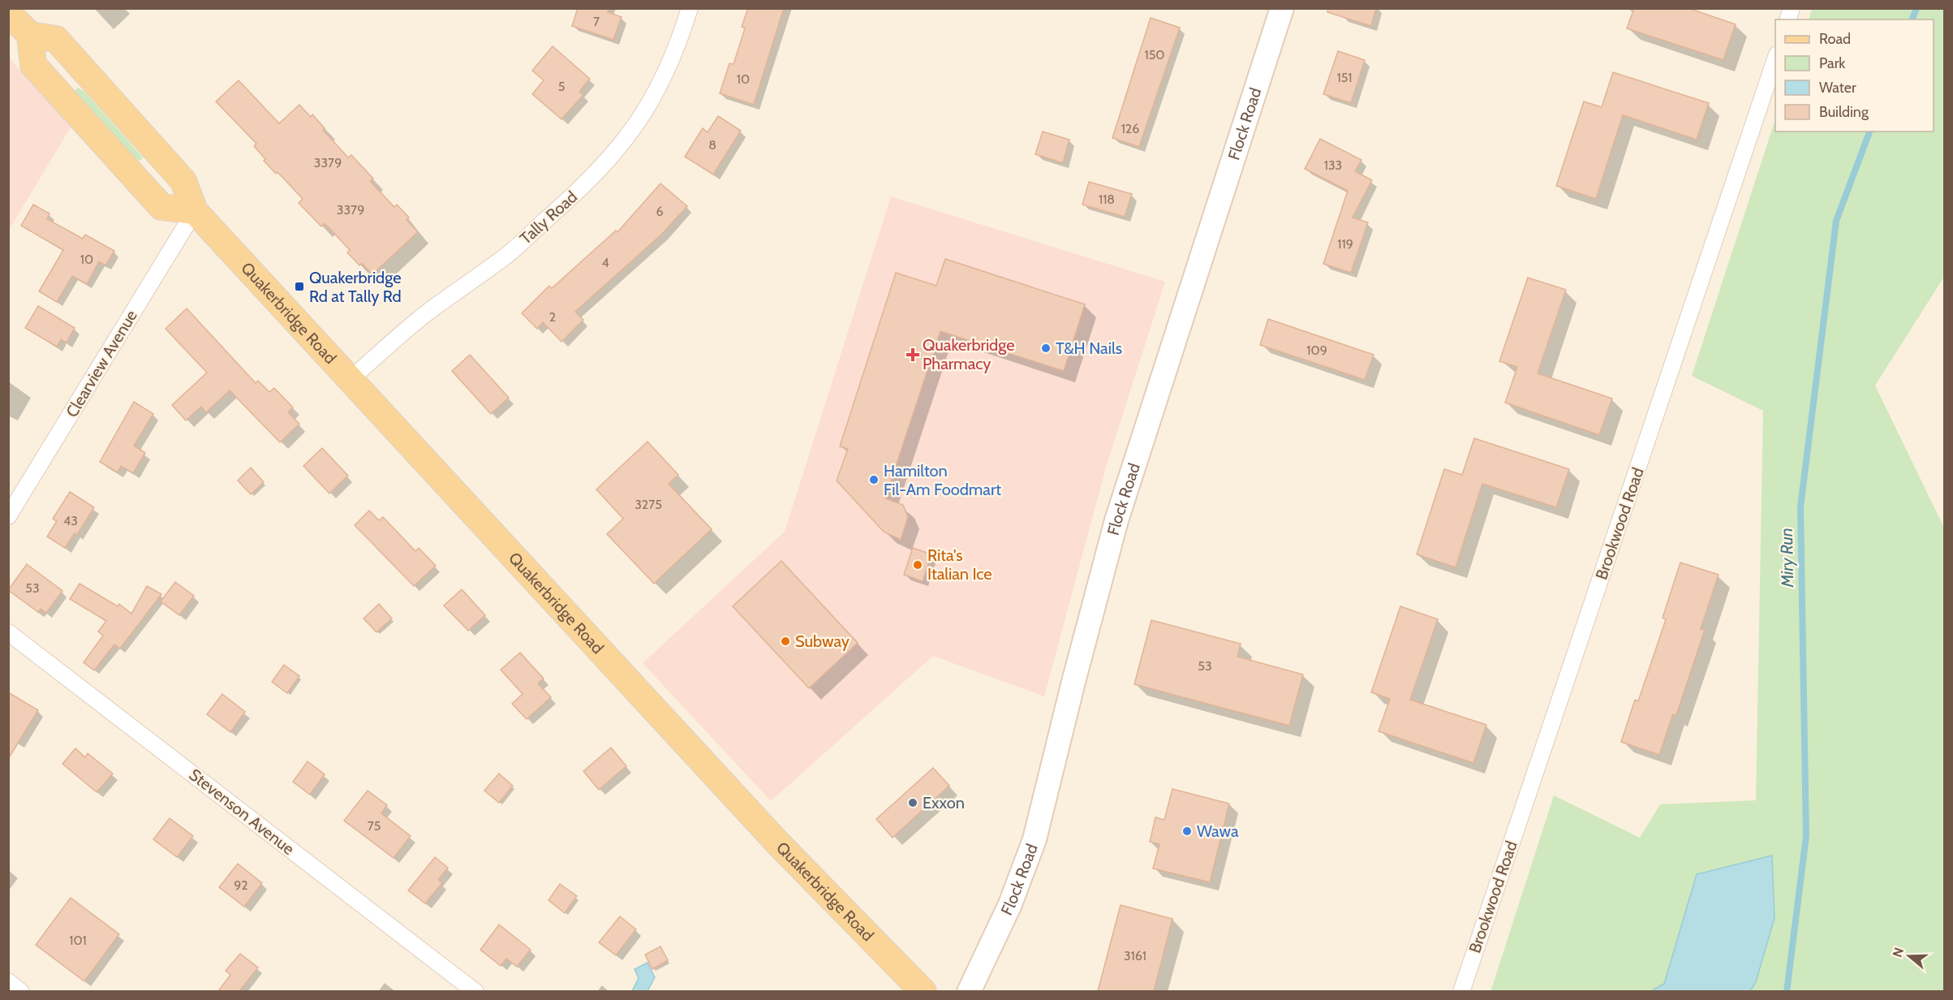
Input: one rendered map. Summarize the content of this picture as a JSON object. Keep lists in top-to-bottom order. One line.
{"streets":{"main road":["Flock Road","Quakerbridge Road"],"street":["Tally Road","Clearview Avenue","Brookwood Road","Stevenson Avenue"]},"crossings":[["Tally Road","Quakerbridge Road"],["Quakerbridge Road","Clearview Avenue"]],"water":["Miry Run"],"places":{"transit":["Quakerbridge Rd at Tally Rd"],"other":["T&H Nails","Hamilton Fil-Am Foodmart","Rita's Italian Ice","Subway","Exxon","Wawa"],"health":["Quakerbridge Pharmacy"]},"house_numbers":["7","150","151","10","5","126","8","3379","133","118","3379","6","119","10","4","2","109","3275","43","53","53","75","92","101","3161"],"legend":["Road","Park","Water","Building"],"north":"left"}
